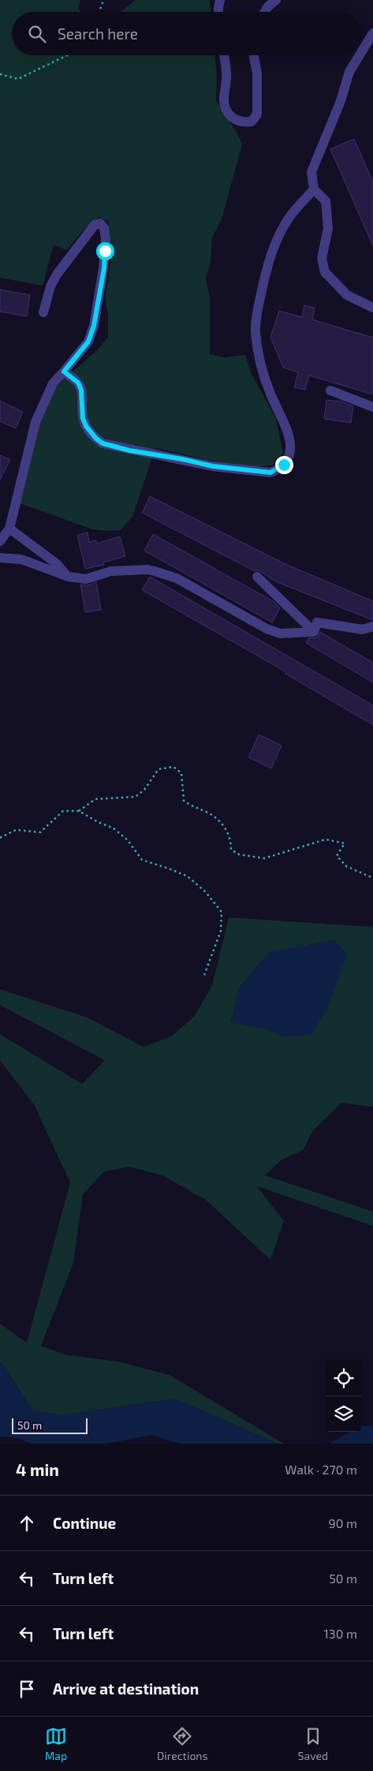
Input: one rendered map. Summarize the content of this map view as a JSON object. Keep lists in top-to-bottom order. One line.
{"scale_bar":"50 m","page":{"search":"Search here","scale":"50 m","heading":["4 min","Walk · 270 m"],"list":[["Continue","90 m"],["Turn left","50 m"],["Turn left","130 m"],"Arrive at destination"],"nav":["Map","Directions","Saved"]}}
